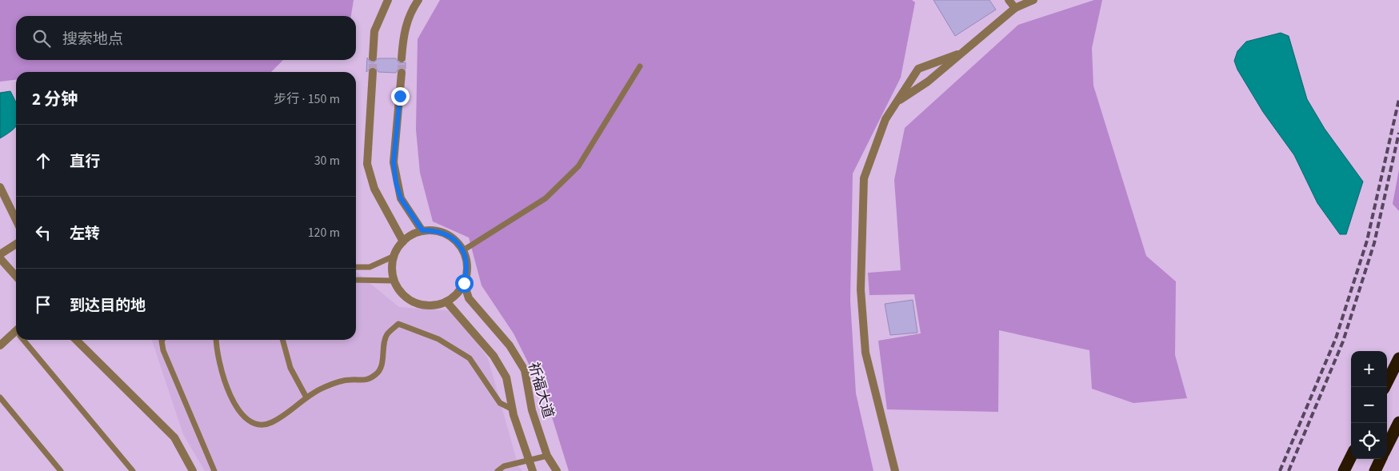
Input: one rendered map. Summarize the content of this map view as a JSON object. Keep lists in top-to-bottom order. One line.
{"streets":{"street":["祈福大道"]},"page":{"search":"搜索地点","heading":["2 分钟","步行 · 150 m"],"list":[["直行","30 m"],["左转","120 m"],"到达目的地"],"map_buttons":["+","−"]}}
